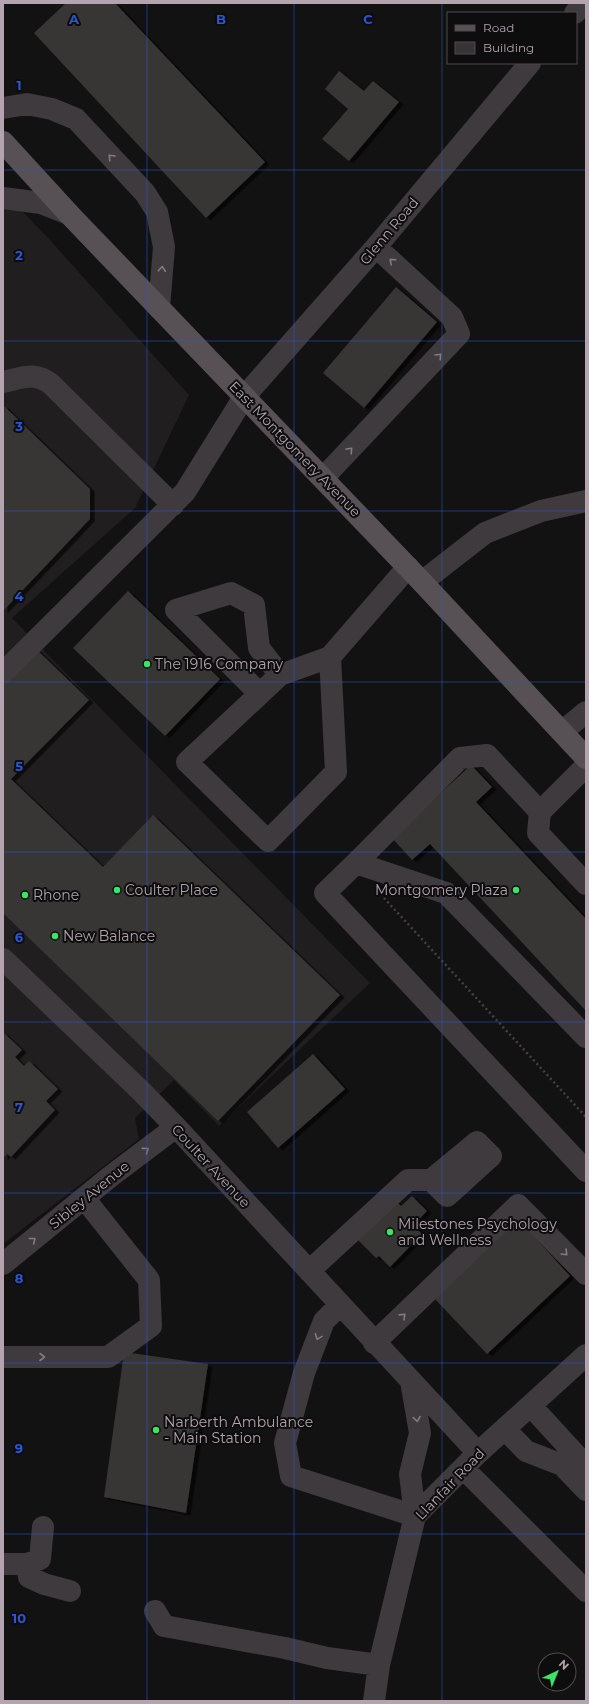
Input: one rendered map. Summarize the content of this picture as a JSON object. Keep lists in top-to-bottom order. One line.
{"streets":{"main road":["East Montgomery Avenue"],"street":["Glenn Road","Coulter Avenue","Sibley Avenue","Llanfair Road"]},"crossings":[["Glenn Road","East Montgomery Avenue"],["Coulter Avenue","Sibley Avenue"],["Coulter Avenue","Llanfair Road"]],"one_way":["Sibley Avenue"],"places":["The 1916 Company","Coulter Place","Montgomery Plaza","Rhone","New Balance","Milestones Psychology and Wellness","Narberth Ambulance - Main Station"],"legend":["Road","Building"],"north":"top right","grid":{"columns":["A","B","C"],"rows":["1","2","3","4","5","6","7","8","9","10"]}}
